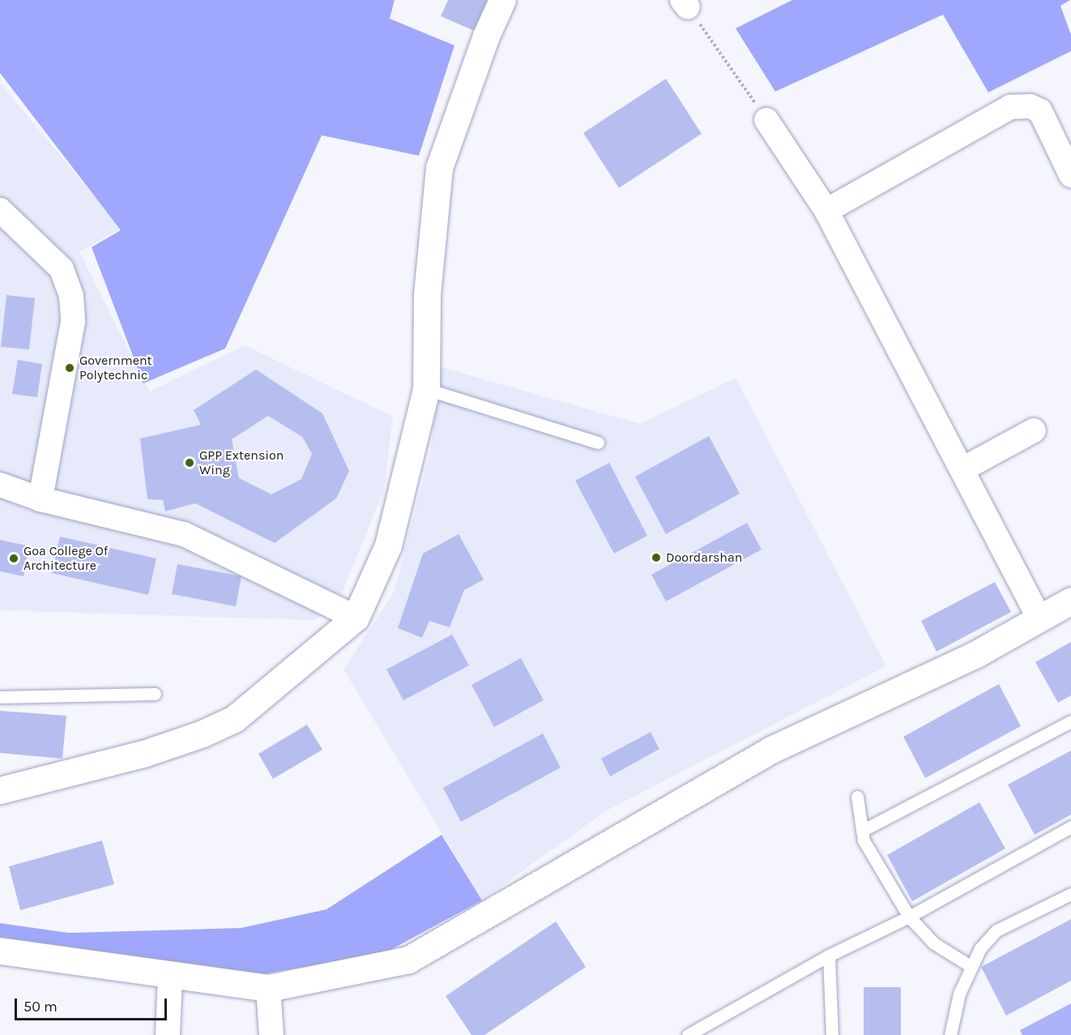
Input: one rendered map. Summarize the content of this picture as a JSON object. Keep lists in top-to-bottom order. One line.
{"places":["Government Polytechnic","GPP Extension Wing","Doordarshan","Goa College Of Architecture"],"scale_bar":"50 m"}
